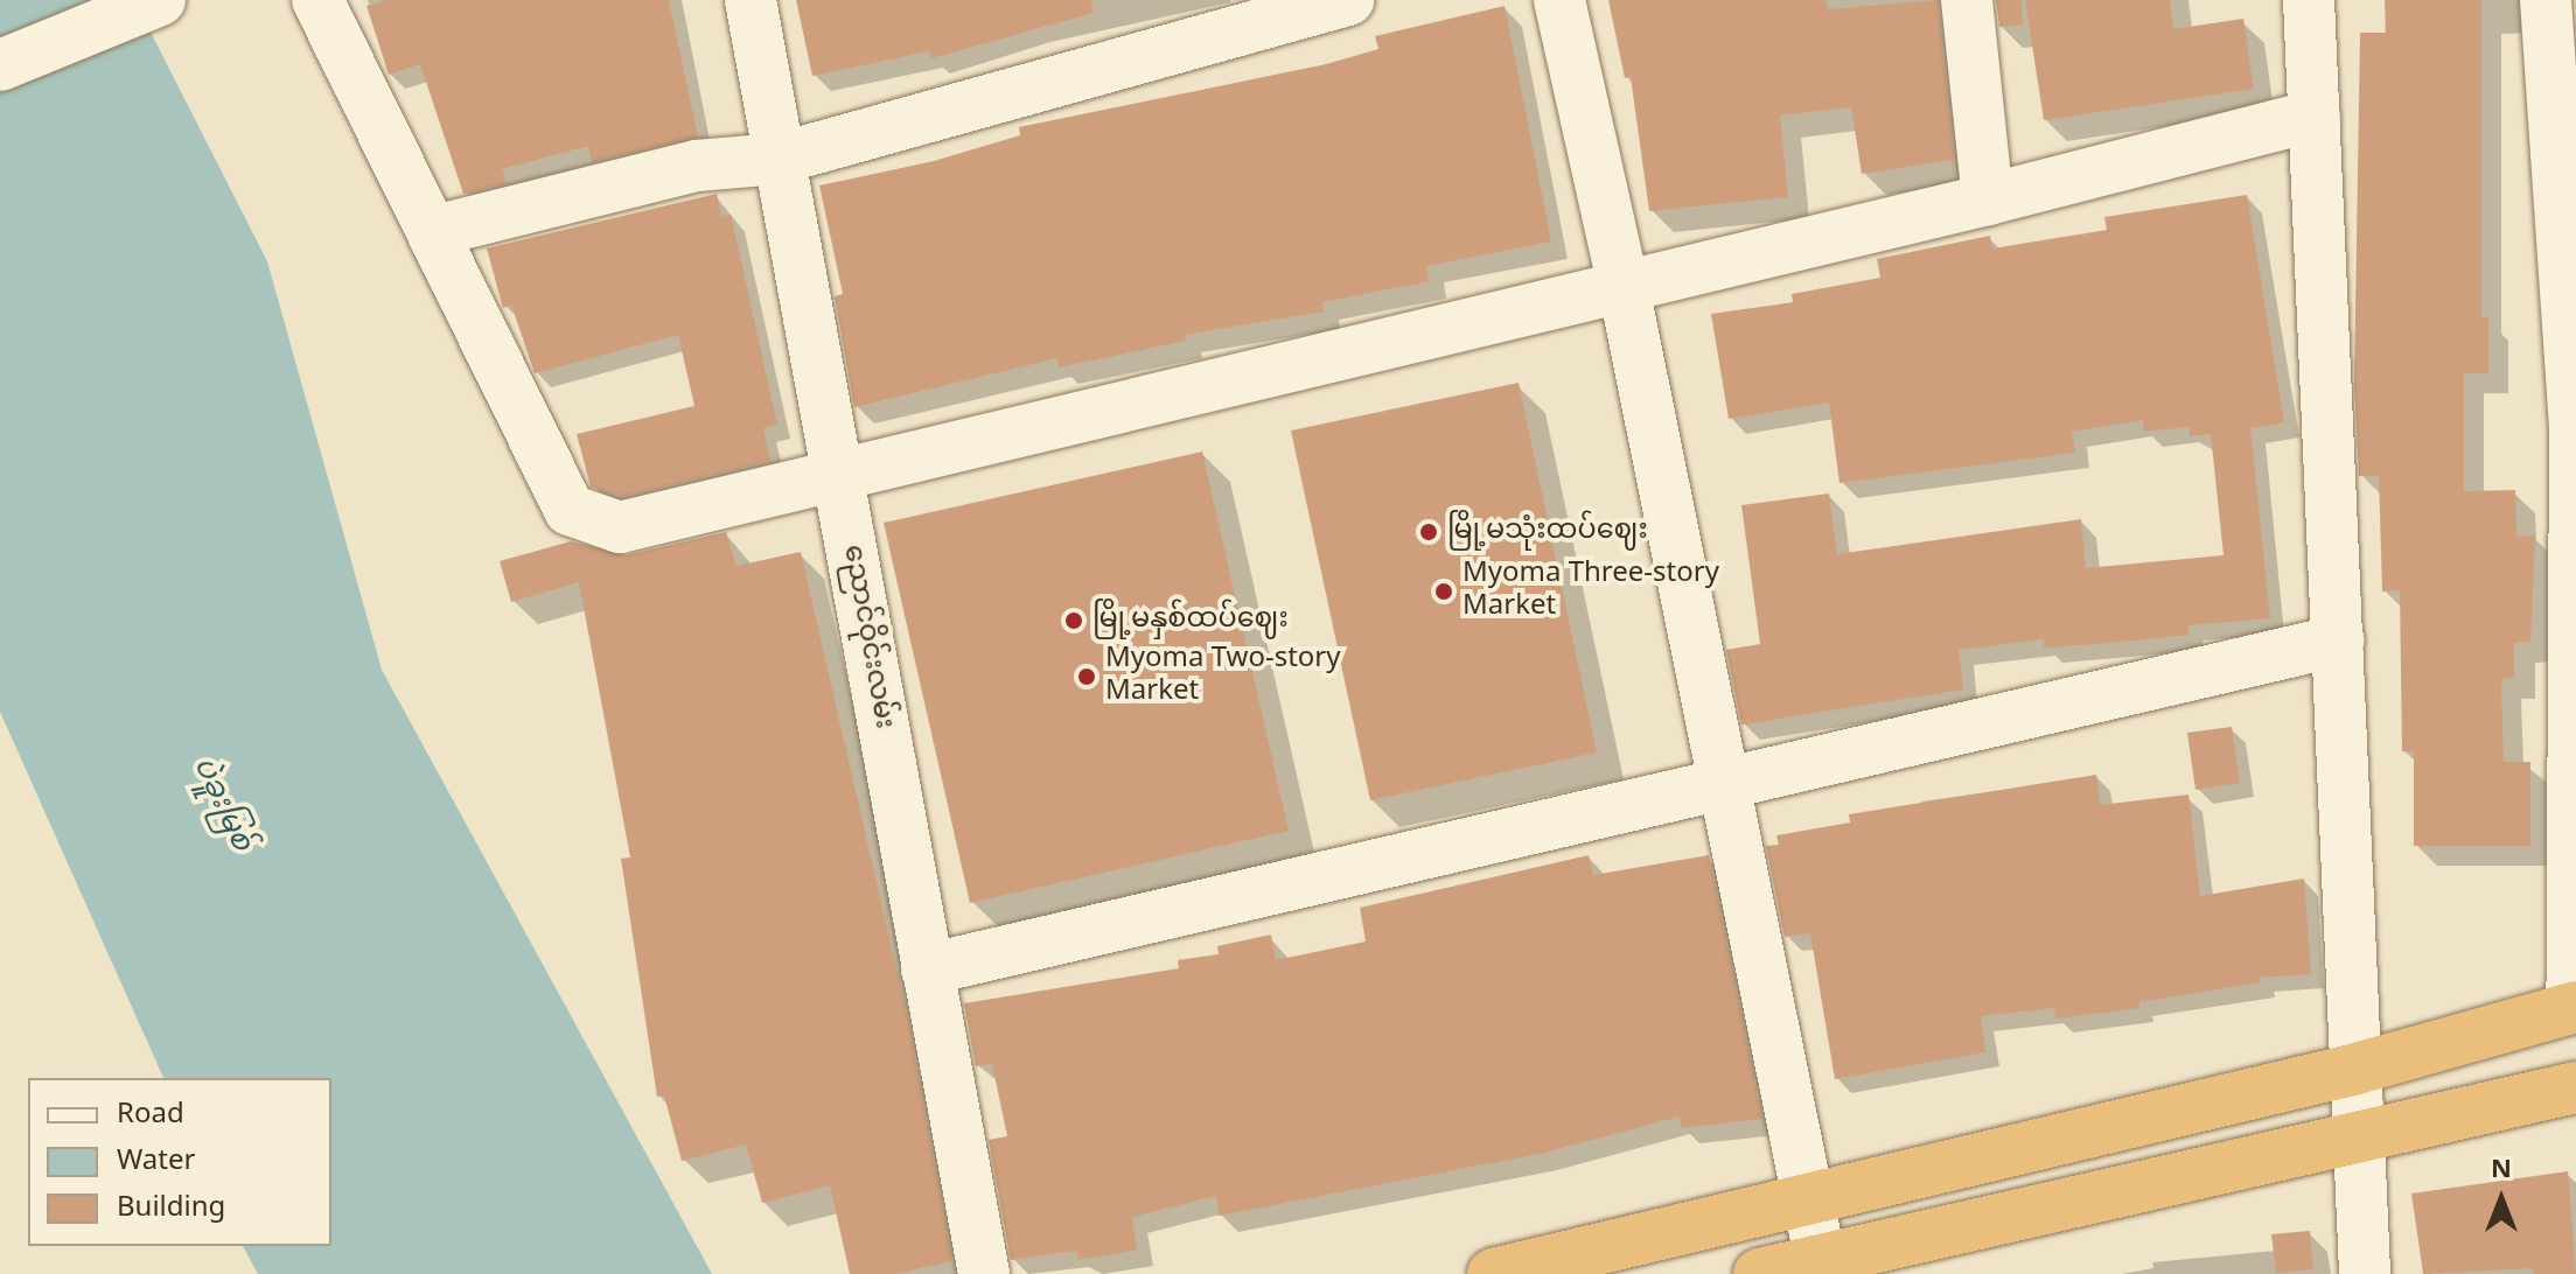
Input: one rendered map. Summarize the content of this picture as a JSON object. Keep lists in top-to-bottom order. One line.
{"streets":{"street":["ညောင်ဝိုင်းလမ်း"]},"water":["ပဲခူးမြစ်"],"places":["မြို့မသုံးထပ်ဈေး","Myoma Three-story Market","မြို့မနှစ်ထပ်ဈေး","Myoma Two-story Market"],"legend":["Road","Water","Building"],"north":"top"}
